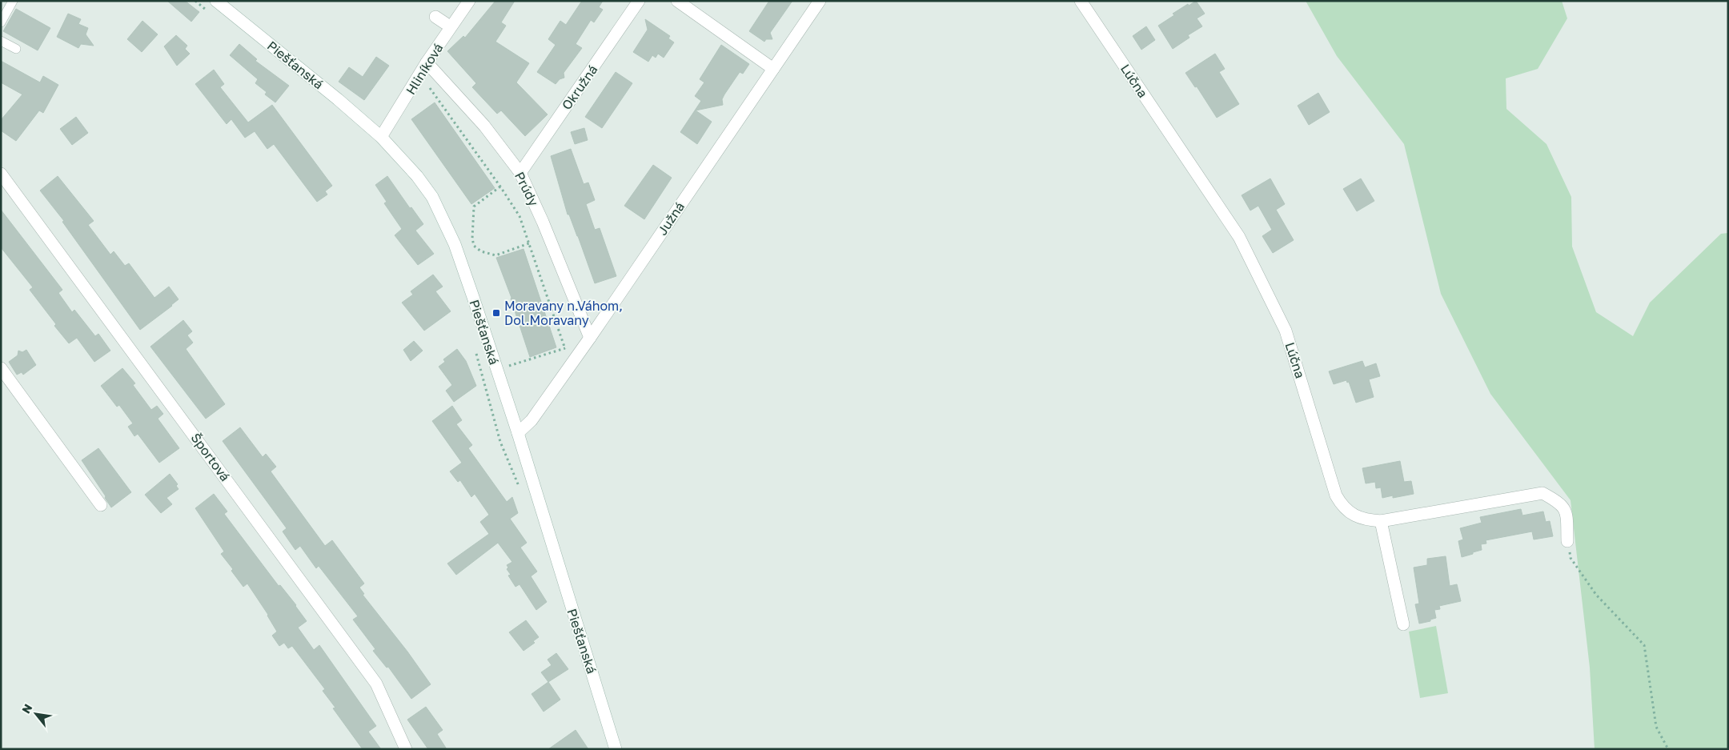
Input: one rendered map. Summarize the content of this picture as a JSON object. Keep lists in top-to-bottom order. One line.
{"streets":{"street":["Piešťanská","Hliníková","Lúčna","Okružná","Prúdy","Južná","Športová"]},"crossings":[["Piešťanská","Hliníková"],["Piešťanská","Južná"],["Hliníková","Prúdy"],["Okružná","Prúdy"],["Prúdy","Južná"]],"places":{"transit":["Moravany n.Váhom, Dol.Moravany"]},"north":"top left"}
